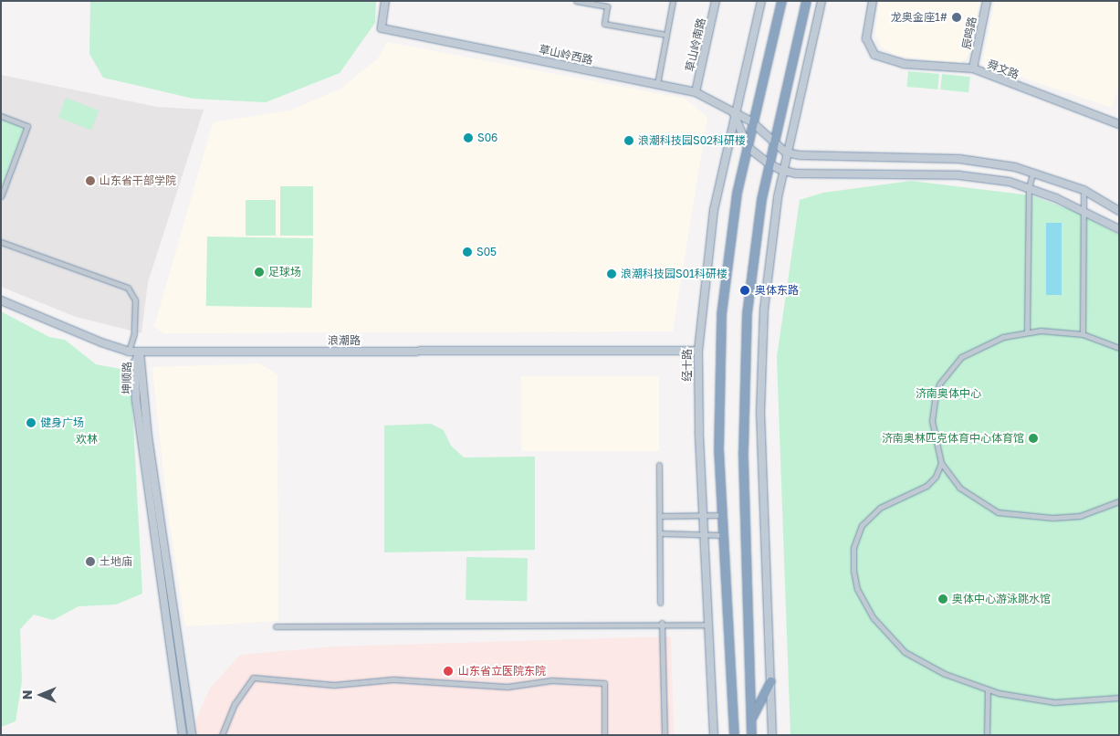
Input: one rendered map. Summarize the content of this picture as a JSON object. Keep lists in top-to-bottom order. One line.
{"streets":{"main road":["辰鸣路","草山岭南路","草山岭西路","舜文路","浪潮路","经十路","坤顺路"]},"crossings":[["辰鸣路","舜文路"],["草山岭南路","草山岭西路"],["草山岭西路","经十路"],["浪潮路","经十路"],["浪潮路","坤顺路"]],"parks":["济南奥体中心","欢林"],"places":["龙奥金座1#","S06","浪潮科技园S02科研楼","山东省干部学院","S05","足球场","浪潮科技园S01科研楼","奥体东路","健身广场","济南奥林匹克体育中心体育馆","土地庙","奥体中心游泳跳水馆","山东省立医院东院"],"north":"left"}
